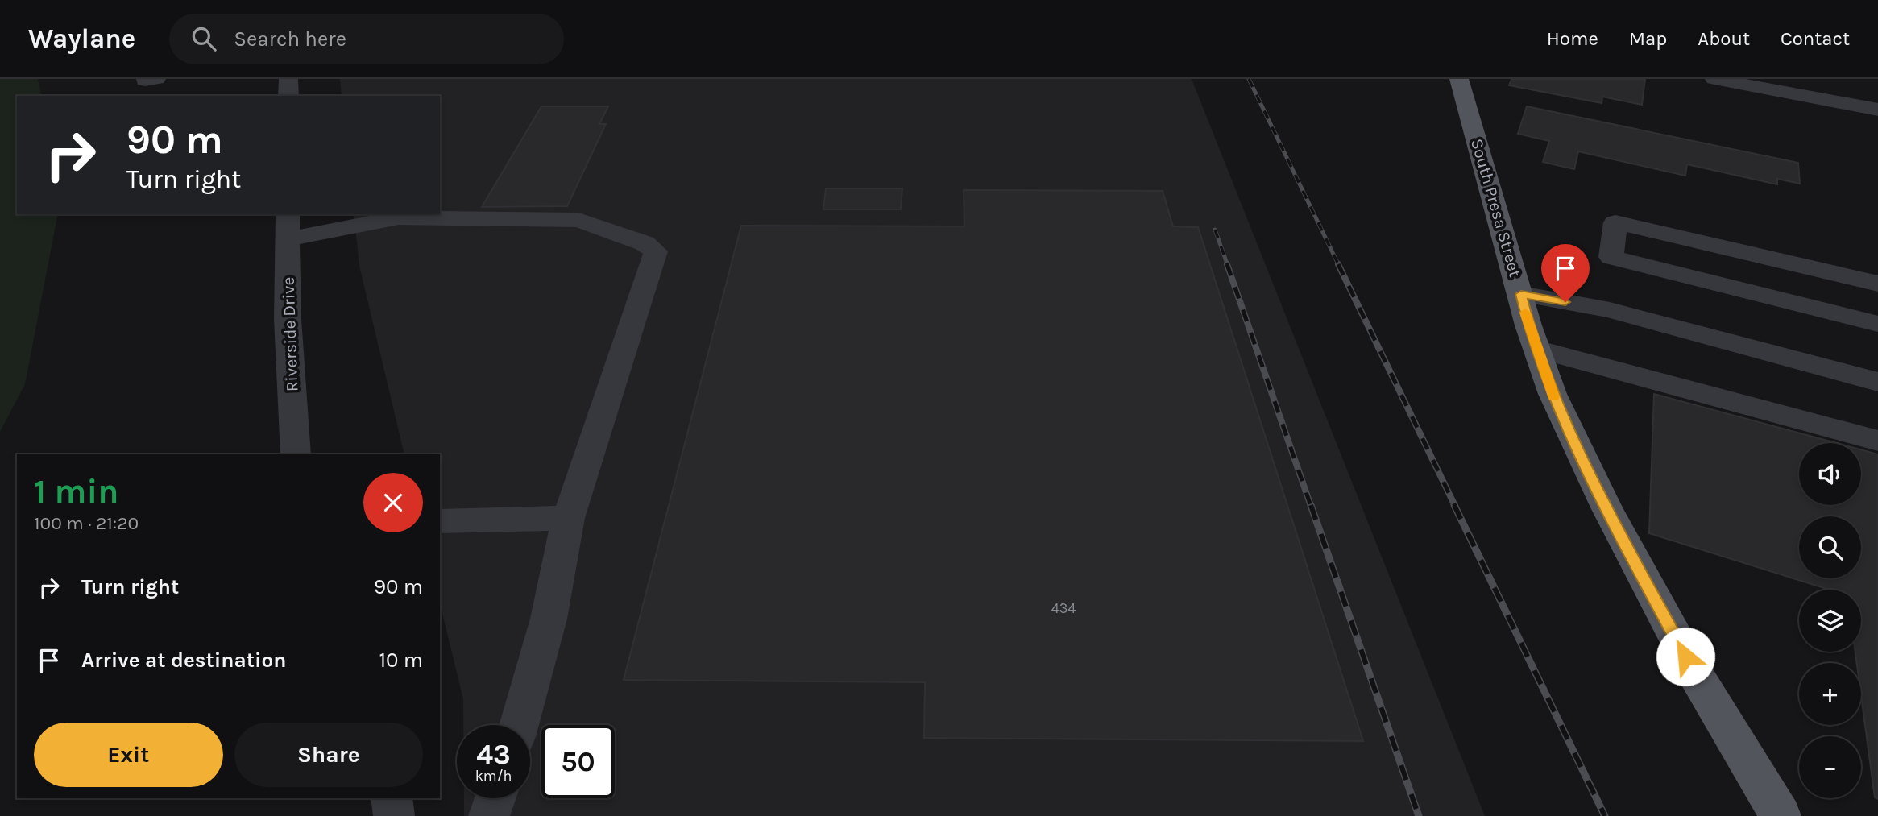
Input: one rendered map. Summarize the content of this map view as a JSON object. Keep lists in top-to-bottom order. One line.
{"streets":{"main road":["South Presa Street"],"street":["Riverside Drive"]},"house_numbers":["434"],"page":{"header":"Waylane","search":"Search here","nav":["Home","Map","About","Contact"],"turn":["90 m","Turn right"],"map_buttons":["+","−"],"heading":["1 min","100 m · 21:20"],"list":[{"name":"Turn right","value":"90 m"},{"name":"Arrive at destination","value":"10 m"}],"buttons":["Exit","Share"],"speed":"43 km/h","limit":"50"}}
